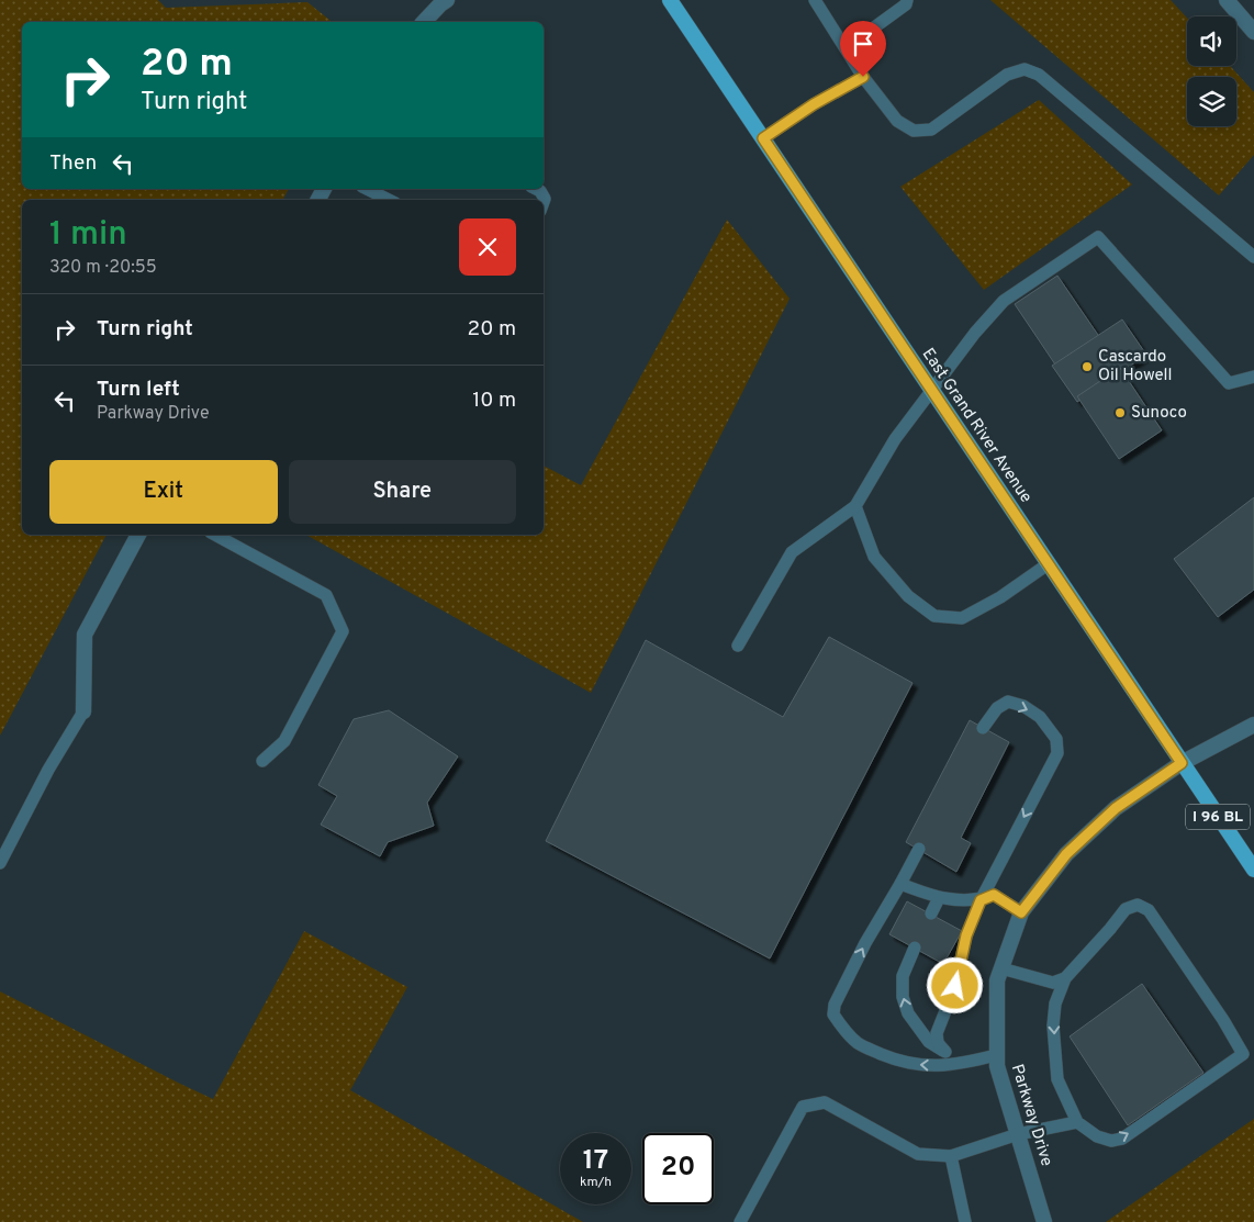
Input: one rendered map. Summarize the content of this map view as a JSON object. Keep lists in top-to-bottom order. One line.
{"streets":{"main road":["East Grand River Avenue","I 96 BL"],"street":["Parkway Drive"]},"crossings":[["East Grand River Avenue","Parkway Drive"]],"places":["Cascardo Oil Howell","Sunoco"],"page":{"turn":["20 m","Turn right"],"then":"Then","heading":["1 min","320 m · 20:55"],"list":[{"name":"Turn right","value":"20 m"},{"name":"Turn left","note":"Parkway Drive","value":"10 m"}],"buttons":["Exit","Share"],"speed":"17 km/h","limit":"20"}}
